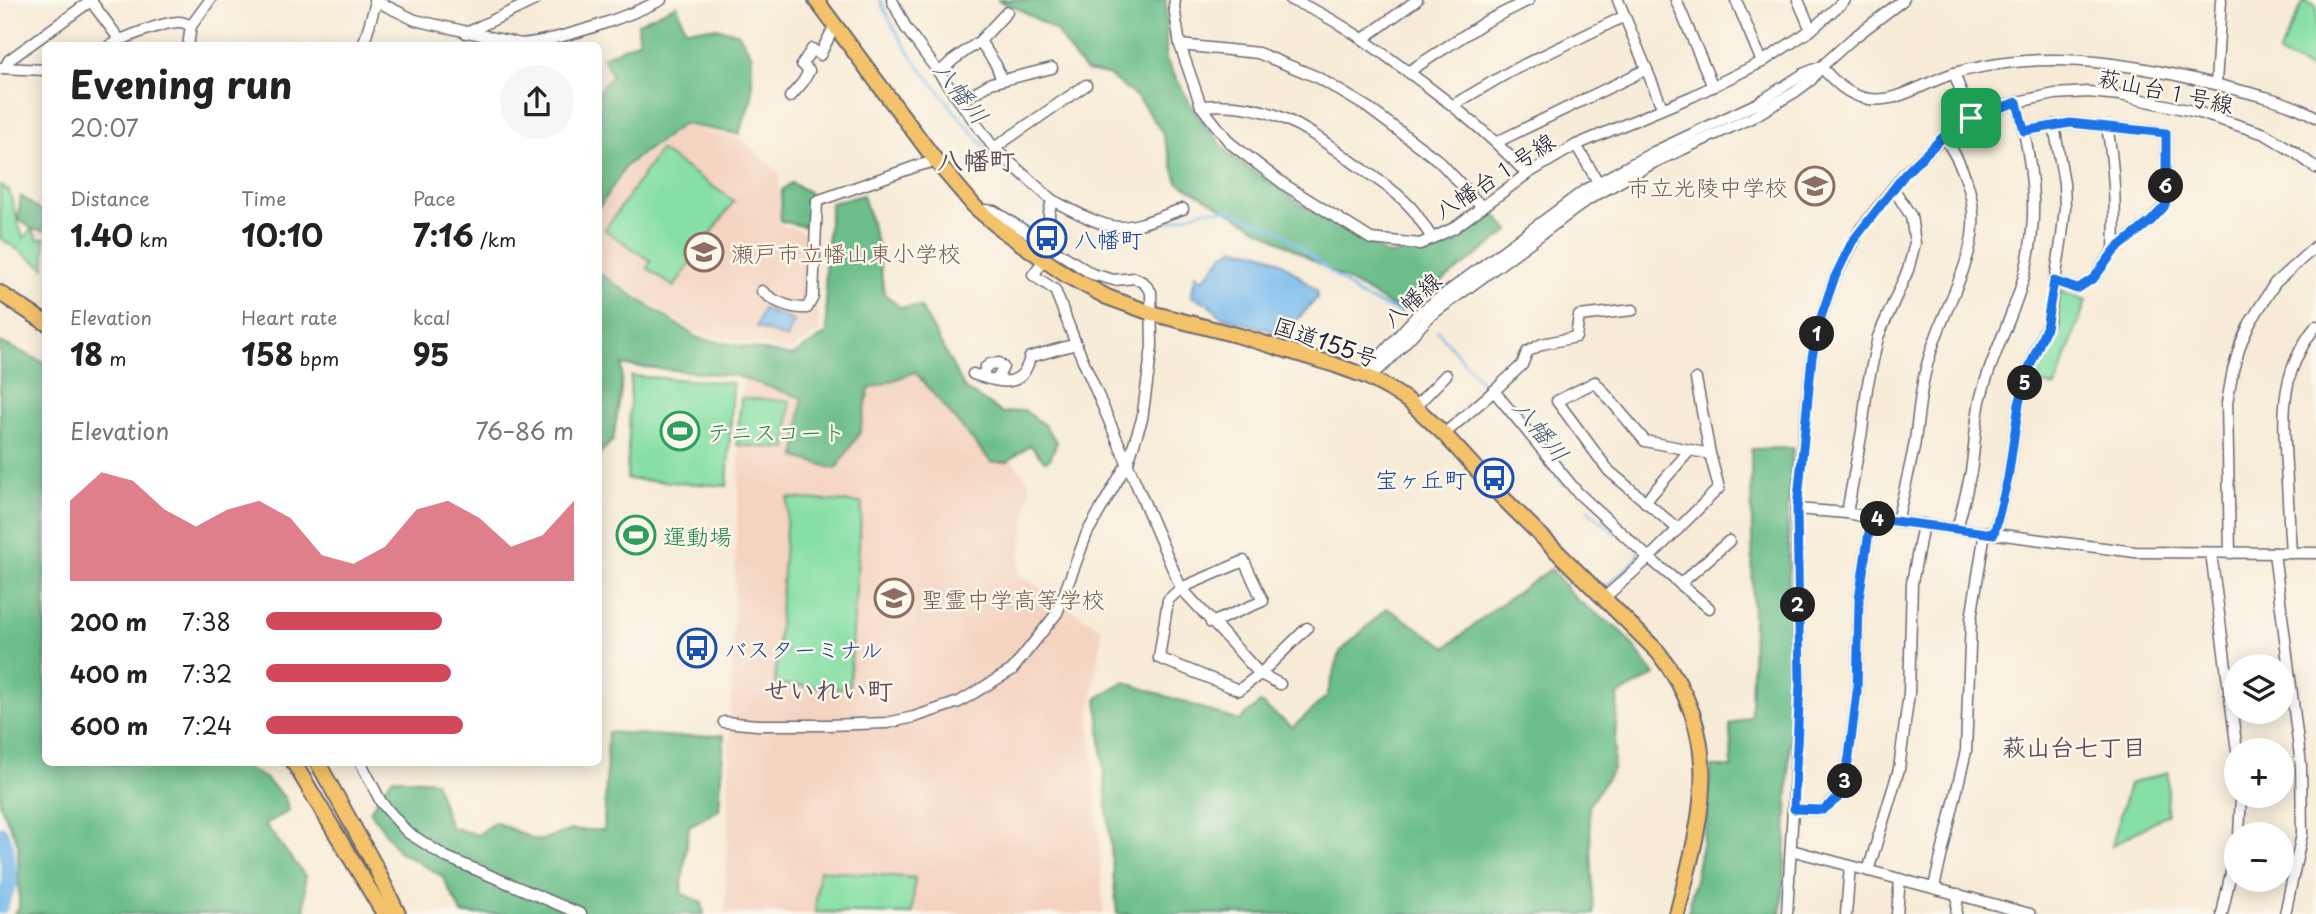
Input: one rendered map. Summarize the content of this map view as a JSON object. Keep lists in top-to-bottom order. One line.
{"streets":{"highway":["国道155号"],"street":["萩山台１号線","八幡台１号線","八幡線"]},"crossings":[["八幡線","国道155号"]],"districts":["八幡町","せいれい町","萩山台七丁目"],"water":["八幡川"],"places":{"school or university":["市立光陵中学校","瀬戸市立幡山東小学校","聖霊中学高等学校"],"bus stop":["八幡町","宝ヶ丘町","バスターミナル"],"sports":["テニスコート","運動場"]},"page":{"heading":["Evening run","20:07"],"stats":[["Distance","1.40 km"],["Time","10:10"],["Pace","7:16 /km"],["Elevation","18 m"],["Heart rate","158 bpm"],["kcal","95"]],"pins":["6","1","5","4","2","3"],"chart":["Elevation","76–86 m"],"list":[{"name":"200 m","note":"7:38"},{"name":"400 m","note":"7:32"},{"name":"600 m","note":"7:24"}],"map_buttons":["+","−"]}}
